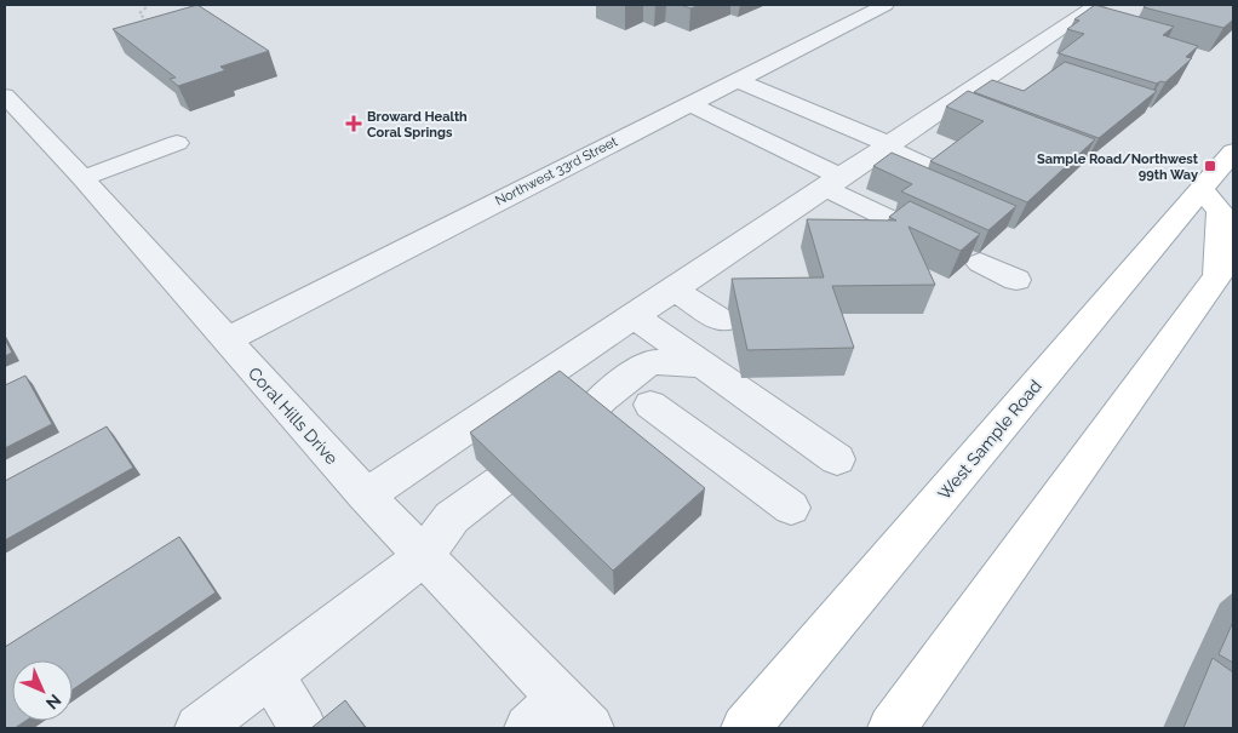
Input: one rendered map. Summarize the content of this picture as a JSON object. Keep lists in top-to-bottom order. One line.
{"streets":{"main road":["West Sample Road"],"street":["Northwest 33rd Street","Coral Hills Drive"]},"crossings":[["Northwest 33rd Street","Coral Hills Drive"]],"places":{"health":["Broward Health Coral Springs"],"transit":["Sample Road/Northwest 99th Way"]},"north":"bottom right"}
